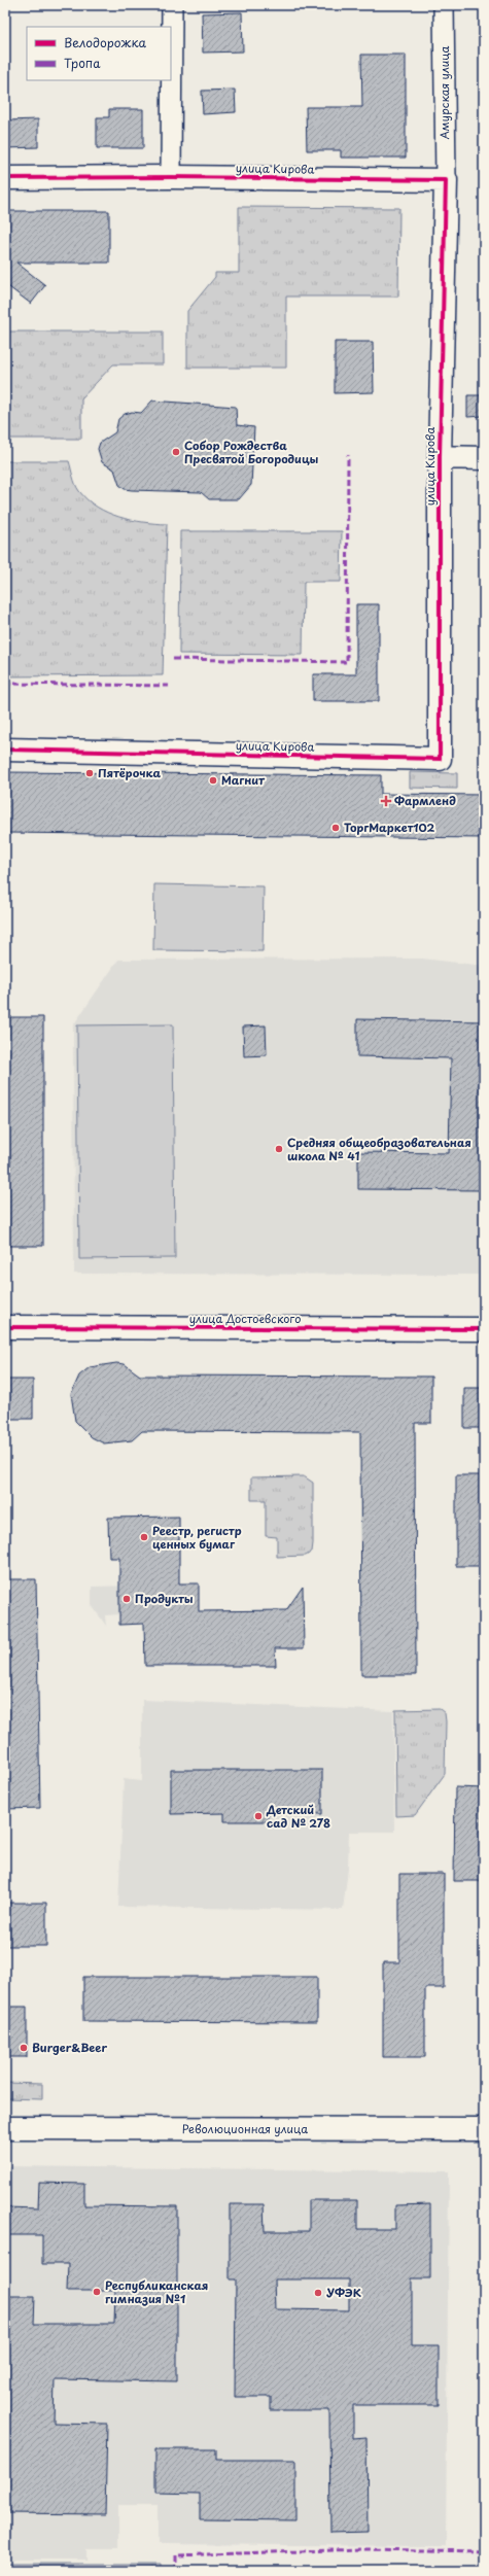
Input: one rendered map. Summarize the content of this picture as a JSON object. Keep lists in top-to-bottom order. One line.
{"streets":{"street":["Амурская улица","улица Кирова","улица Достоевского","Революционная улица"]},"crossings":[["Амурская улица","улица Кирова"]],"places":{"other":["Собор Рождества Пресвятой Богородицы","Пятёрочка","Магнит","ТоргМаркет102","Средняя общеобразовательная школа № 41","Реестр, регистр ценных бумаг","Продукты","Детский сад № 278","Burger&Beer","Республиканская гимназия №1","УФЭК"],"health":["Фармленд"]},"legend":["Велодорожка","Тропа"]}
